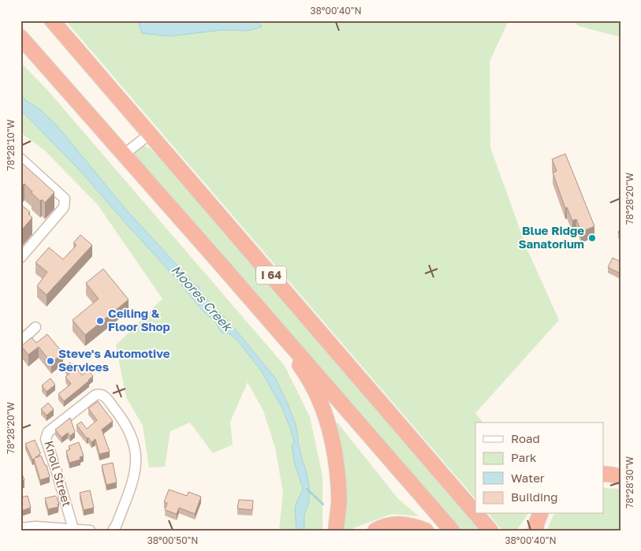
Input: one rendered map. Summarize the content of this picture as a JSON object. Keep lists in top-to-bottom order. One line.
{"streets":{"highway":["I 64"],"street":["Knoll Street"]},"water":["Moores Creek"],"places":["Blue Ridge Sanatorium","Ceiling & Floor Shop","Steve's Automotive Services"],"legend":["Road","Park","Water","Building"],"coordinates":["38°00'40\"N","78°28'10\"W","78°28'20\"W","78°28'30\"W","38°00'50\"N"]}
